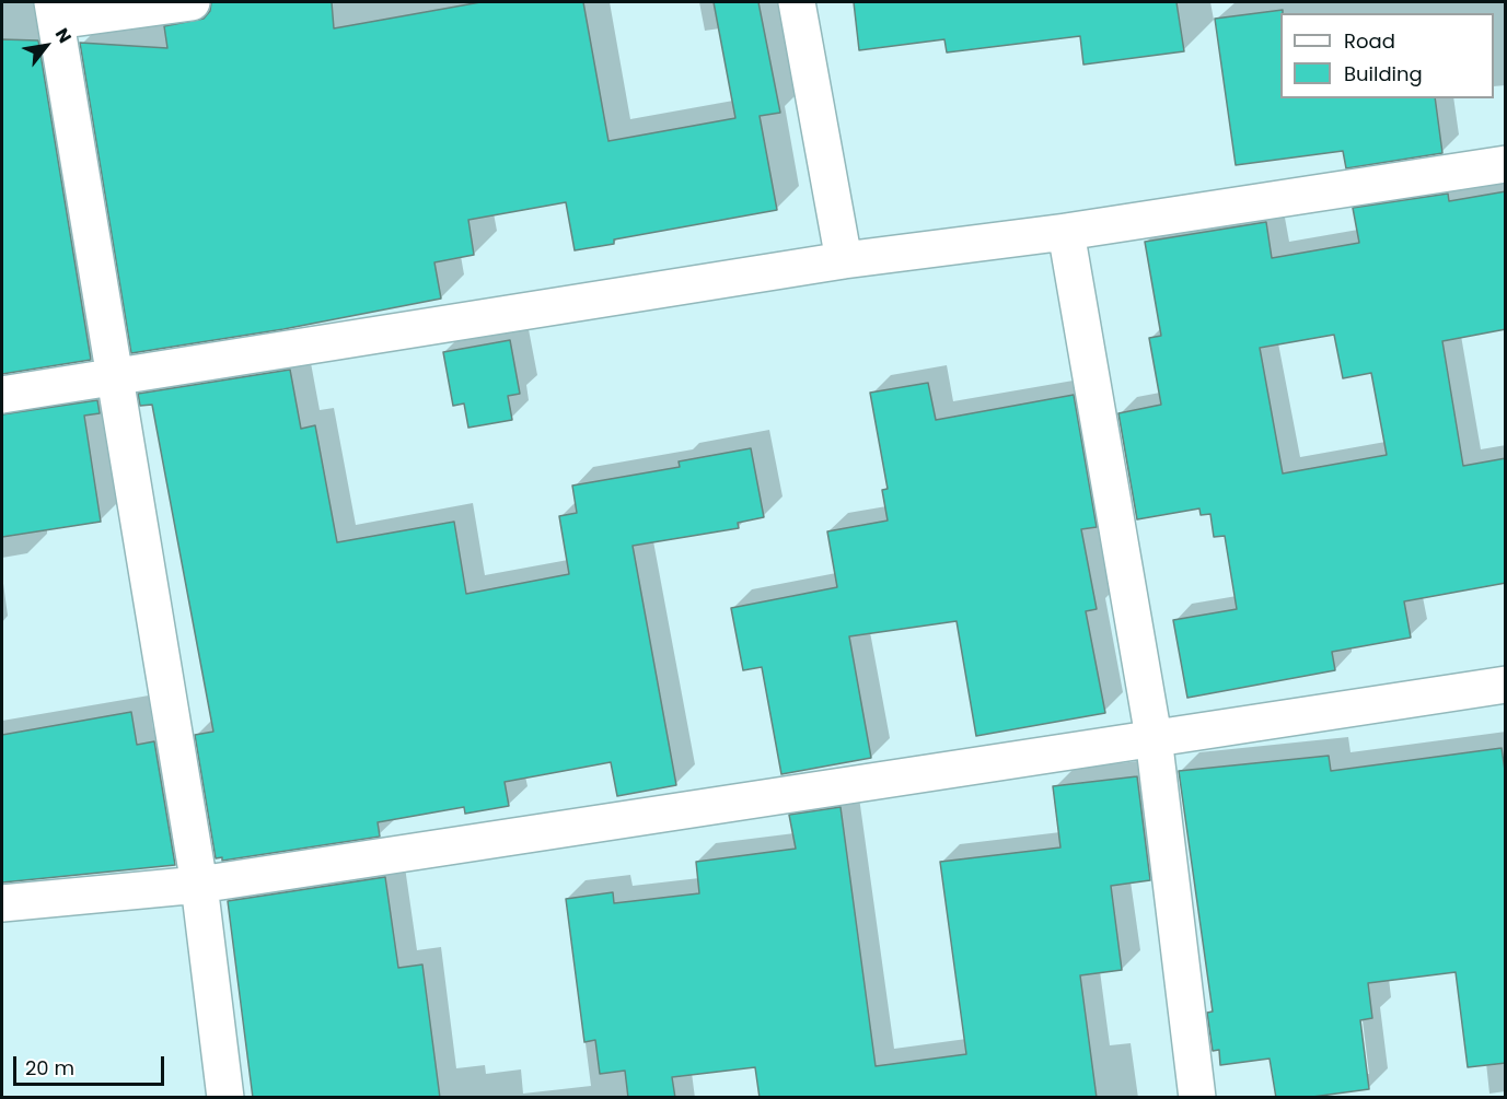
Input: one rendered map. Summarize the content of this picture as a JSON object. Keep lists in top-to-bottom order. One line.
{"legend":["Road","Building"],"scale_bar":"20 m","north":"top right"}
